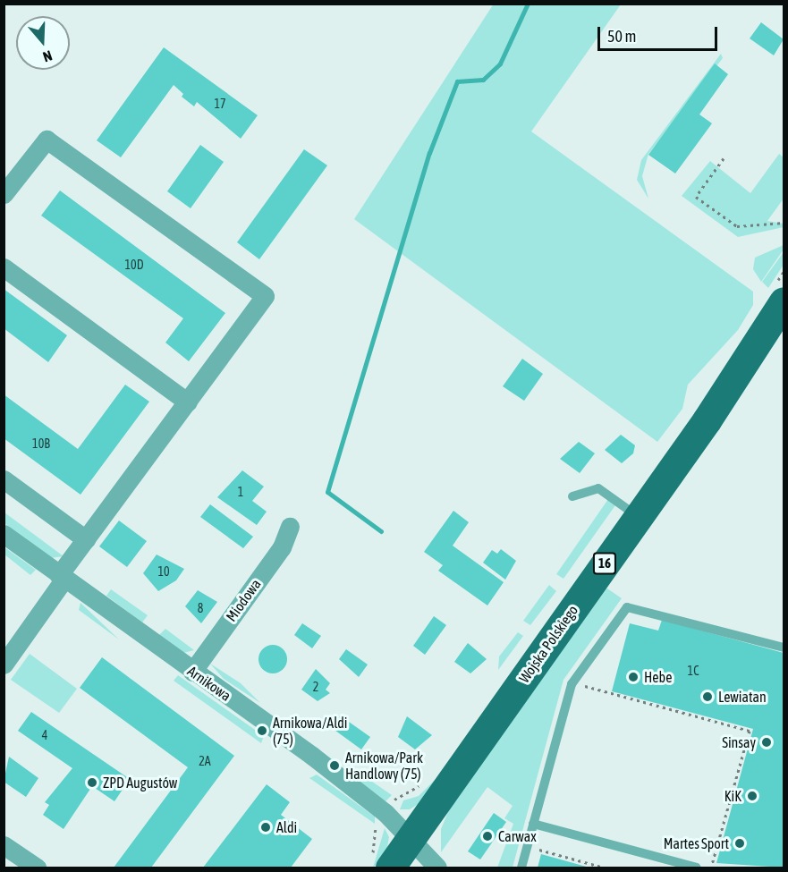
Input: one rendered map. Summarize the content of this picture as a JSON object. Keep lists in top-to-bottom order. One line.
{"streets":{"main road":["16","Wojska Polskiego"],"street":["Miodowa","Arnikowa"]},"crossings":[["Miodowa","Arnikowa"],["Wojska Polskiego","Arnikowa"]],"places":["Hebe","Lewiatan","Arnikowa/Aldi (75)","Sinsay","Arnikowa/Park Handlowy (75)","ZPD Augustów","KiK","Aldi","Carwax","Martes Sport"],"house_numbers":["17","10D","10B","1","10","8","1C","2","4","2A"],"scale_bar":"50 m","north":"bottom"}
